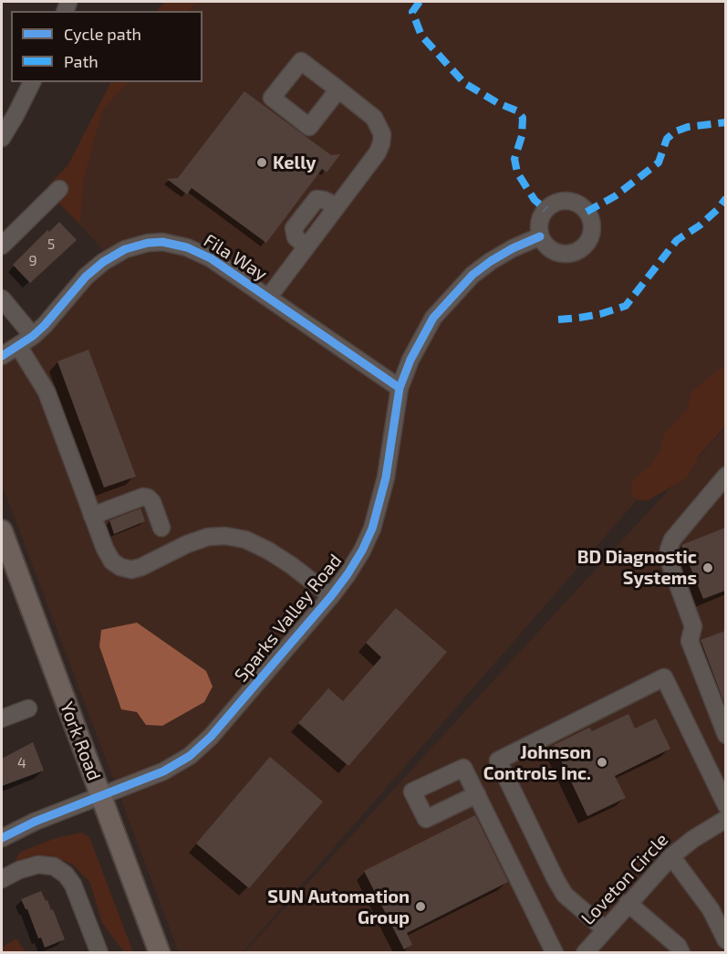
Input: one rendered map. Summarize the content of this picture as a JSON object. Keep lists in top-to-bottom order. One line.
{"streets":{"main road":["York Road"],"street":["Fila Way","Sparks Valley Road","Loveton Circle"]},"crossings":[["Fila Way","Sparks Valley Road"],["Sparks Valley Road","York Road"]],"places":["Kelly","BD Diagnostic Systems","Johnson Controls Inc.","SUN Automation Group"],"house_numbers":["5","9","4"],"legend":["Cycle path","Path"]}
